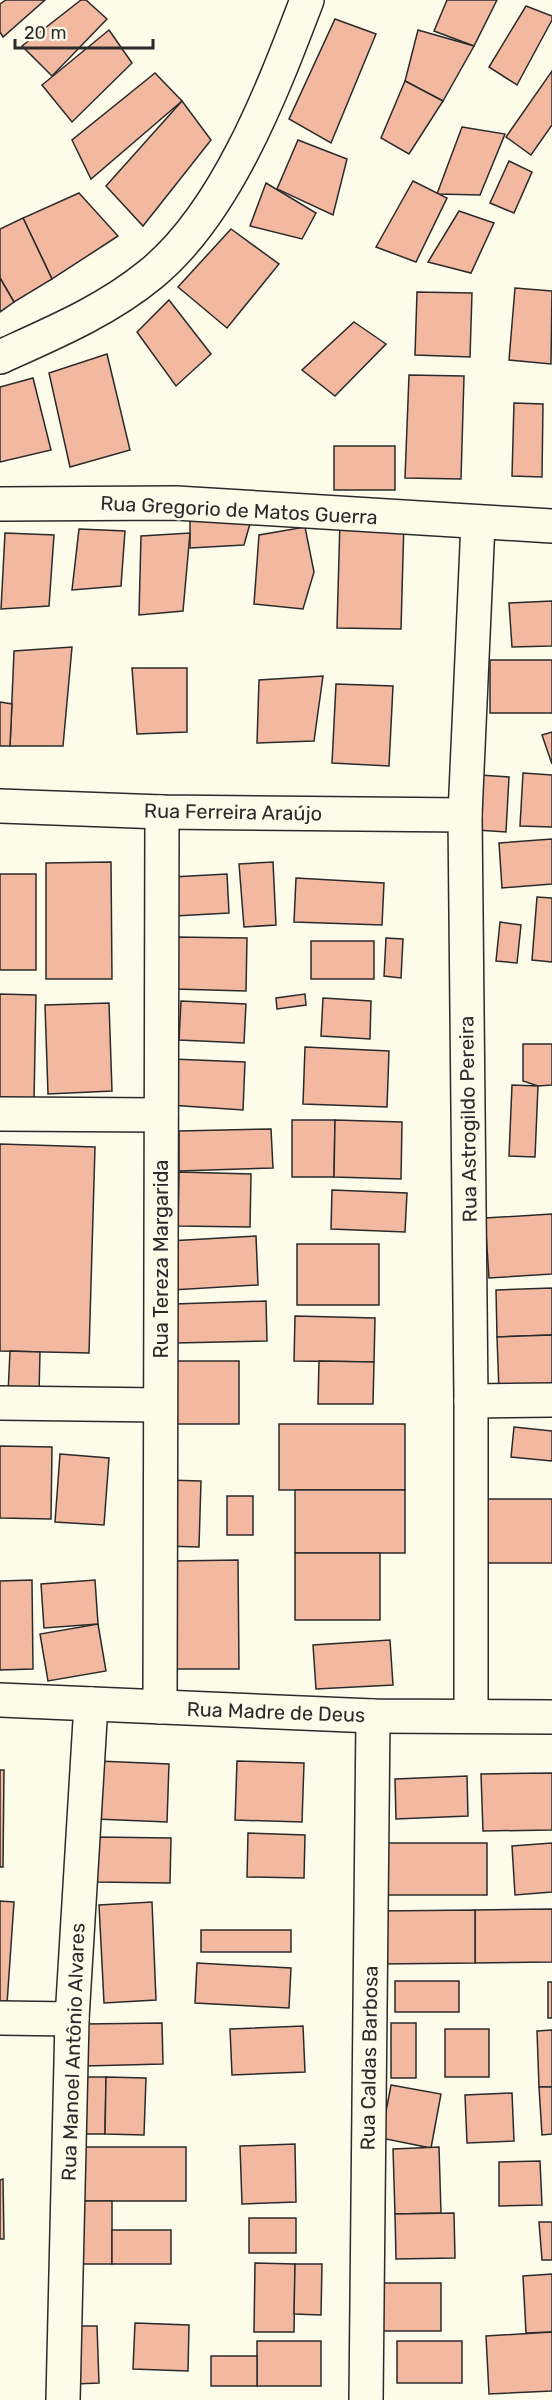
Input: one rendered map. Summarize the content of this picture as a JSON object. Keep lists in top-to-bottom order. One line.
{"streets":{"street":["Rua Gregorio de Matos Guerra","Rua Ferreira Araújo","Rua Astrogildo Pereira","Rua Tereza Margarida","Rua Madre de Deus","Rua Manoel Antônio Alvares","Rua Caldas Barbosa"]},"crossings":[["Rua Gregorio de Matos Guerra","Rua Astrogildo Pereira"],["Rua Ferreira Araújo","Rua Astrogildo Pereira"],["Rua Ferreira Araújo","Rua Tereza Margarida"],["Rua Astrogildo Pereira","Rua Madre de Deus"],["Rua Tereza Margarida","Rua Madre de Deus"],["Rua Madre de Deus","Rua Manoel Antônio Alvares"],["Rua Madre de Deus","Rua Caldas Barbosa"]],"scale_bar":"20 m"}
